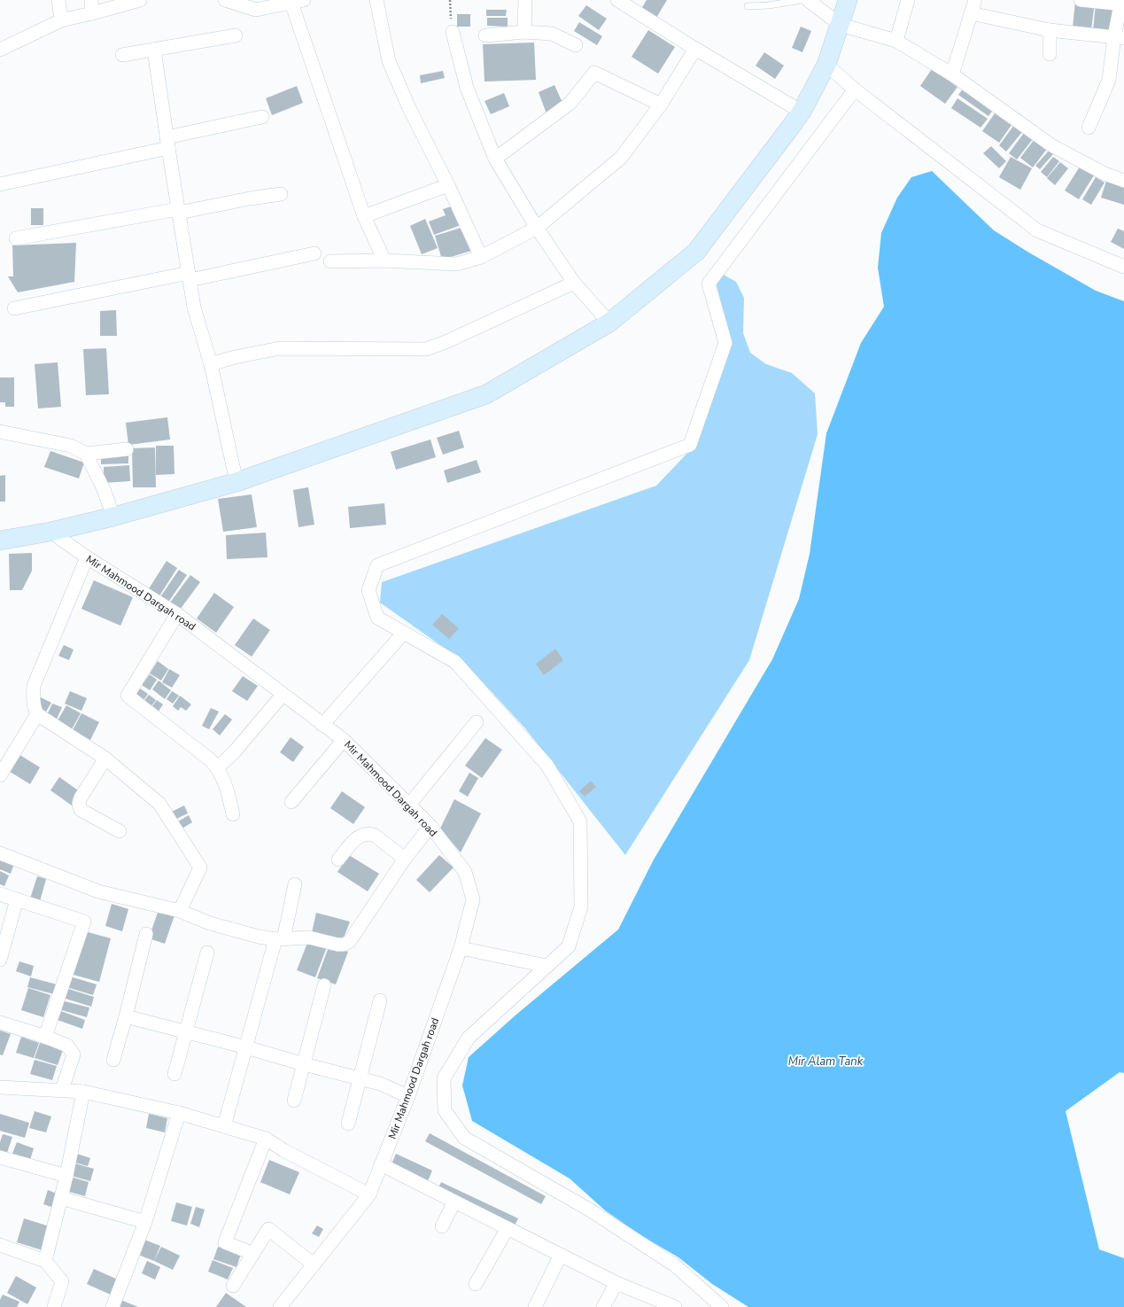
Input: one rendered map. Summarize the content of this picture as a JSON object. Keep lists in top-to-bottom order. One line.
{"streets":{"street":["Mir Mahmood Dargah road"]},"water":["Mir Alam Tank"]}
